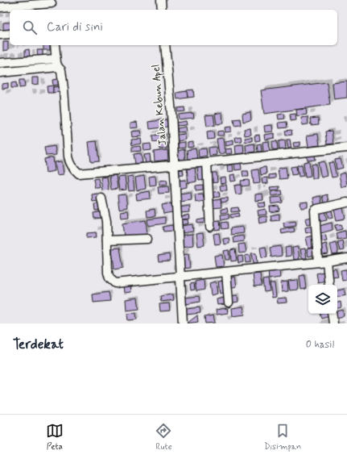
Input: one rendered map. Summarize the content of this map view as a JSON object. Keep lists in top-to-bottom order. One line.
{"streets":{"street":["Jalan Kebun Apel"]},"page":{"search":"Cari di sini","heading":["Terdekat","0 hasil"],"nav":["Peta","Rute","Disimpan"]}}
